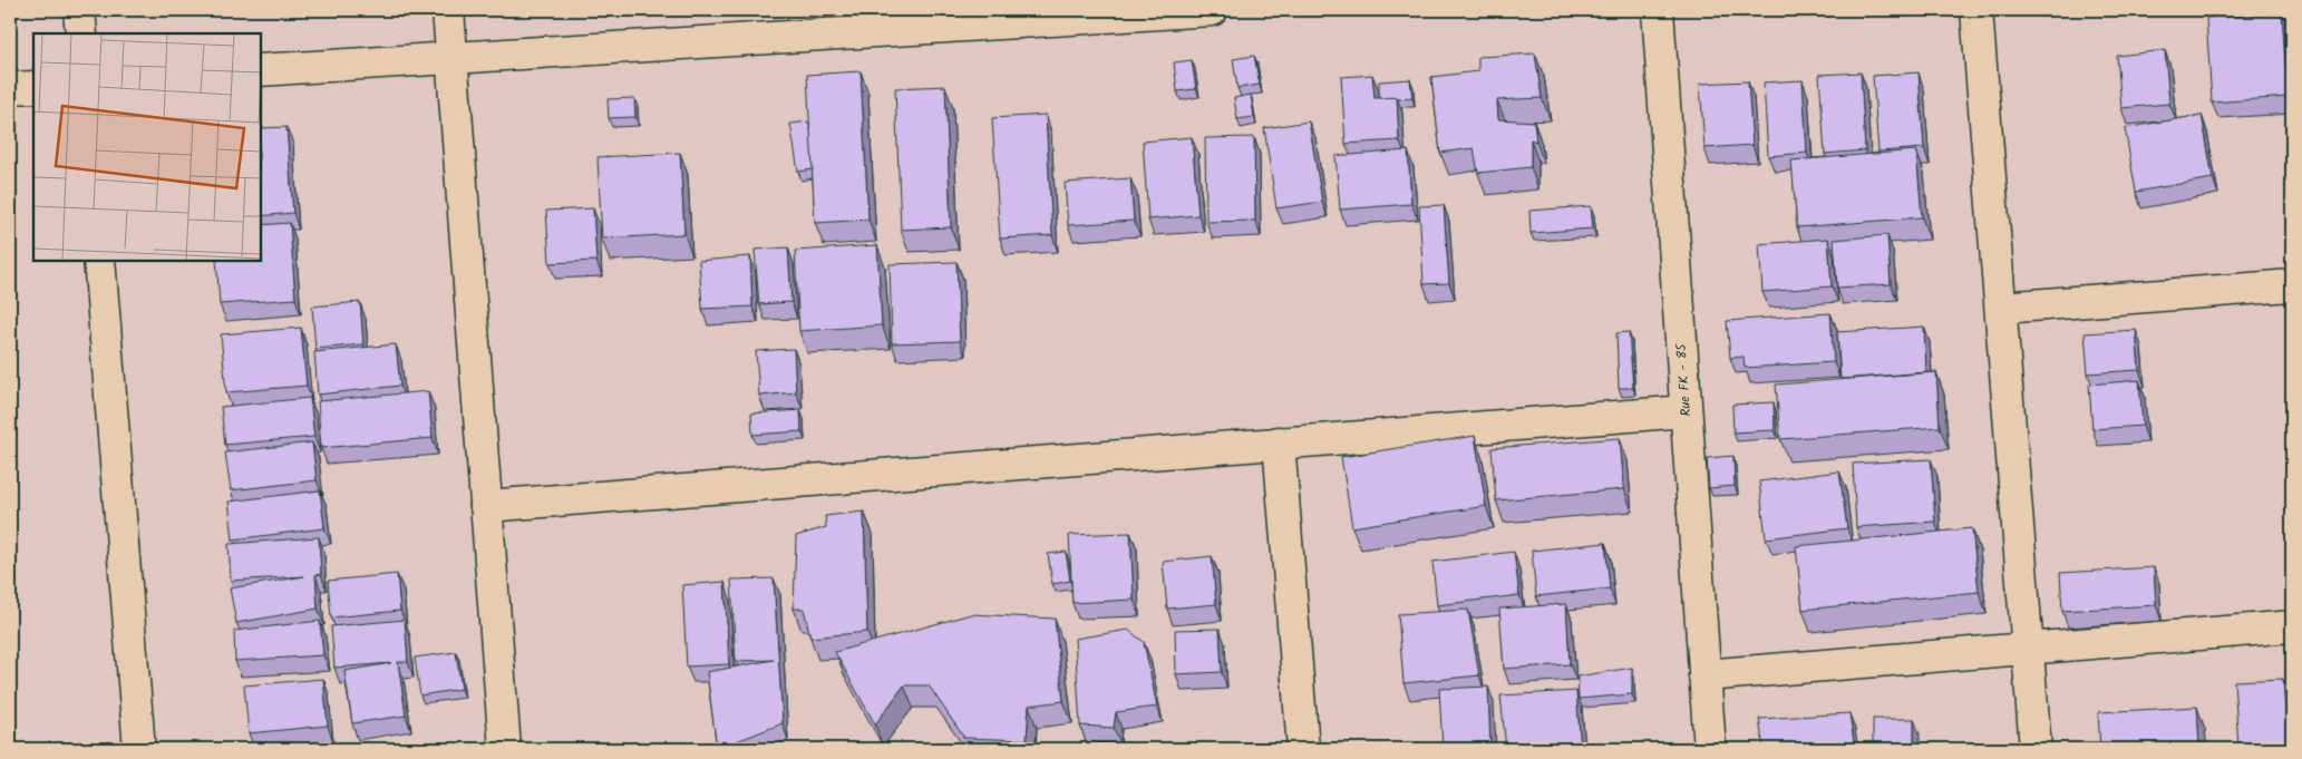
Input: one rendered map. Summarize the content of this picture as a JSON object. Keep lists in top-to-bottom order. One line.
{"streets":{"street":["Rue FK - 85"]}}
